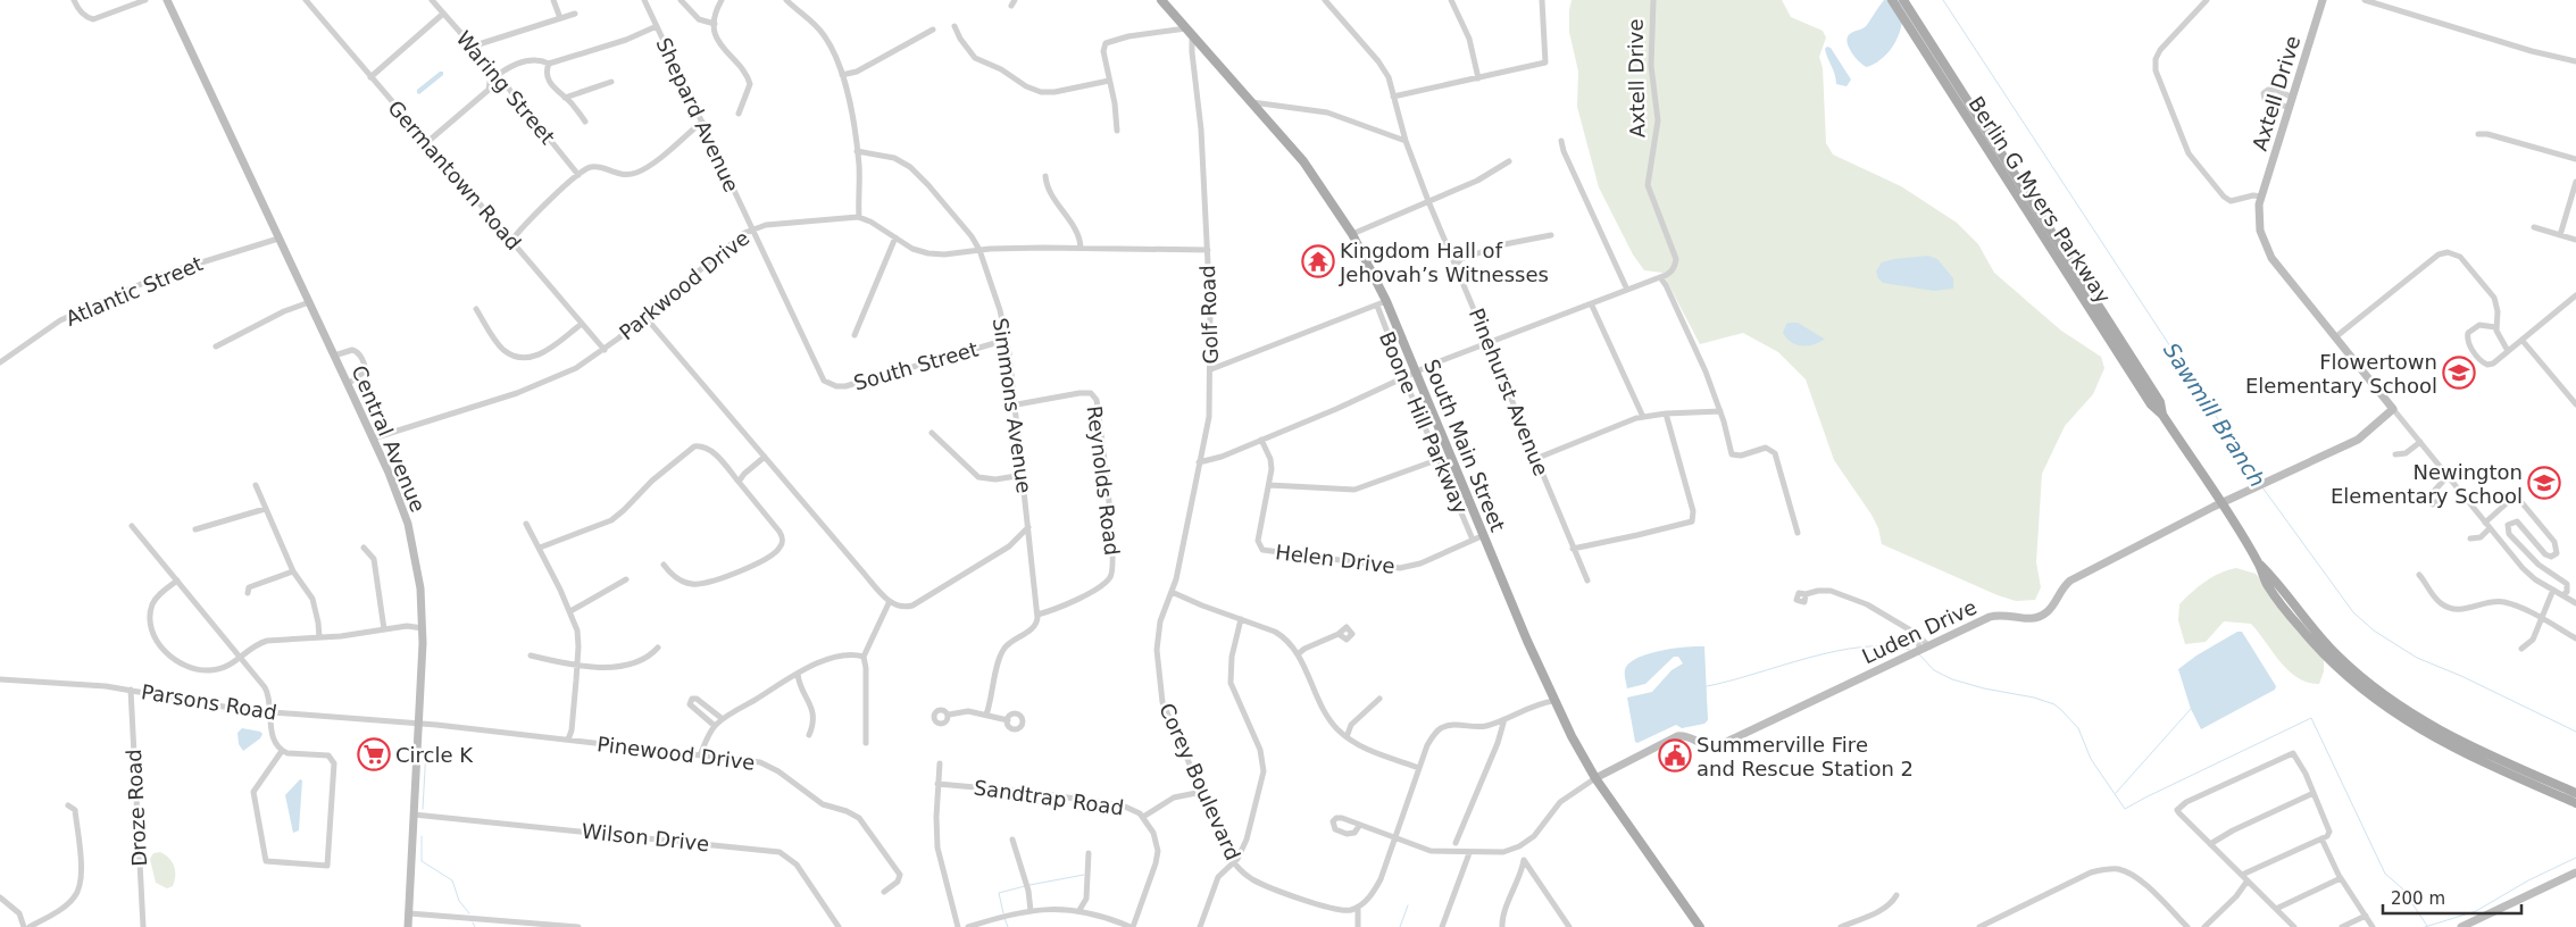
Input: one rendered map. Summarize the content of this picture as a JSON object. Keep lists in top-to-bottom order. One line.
{"streets":{"main road":["Berlin G Myers Parkway","South Main Street"],"street":["Axtell Drive","Waring Street","Shepard Avenue","Germantown Road","Parkwood Drive","Atlantic Street","Golf Road","South Street","Pinehurst Avenue","Simmons Avenue","Boone Hill Parkway","Central Avenue","Reynolds Road","Helen Drive","Luden Drive","Parsons Road","Pinewood Drive","Corey Boulevard","Sandtrap Road","Droze Road","Wilson Drive"]},"crossings":[["Axtell Drive","Luden Drive"],["Shepard Avenue","Parkwood Drive"],["Shepard Avenue","South Street"],["Germantown Road","Parkwood Drive"],["Berlin G Myers Parkway","Luden Drive"],["Parkwood Drive","South Street"],["Parkwood Drive","Central Avenue"],["Atlantic Street","Central Avenue"],["Golf Road","South Main Street"],["Golf Road","Corey Boulevard"],["South Street","Simmons Avenue"],["Simmons Avenue","Reynolds Road"],["Boone Hill Parkway","Helen Drive"],["Central Avenue","Parsons Road"],["Central Avenue","Pinewood Drive"],["Central Avenue","Wilson Drive"],["South Main Street","Helen Drive"],["South Main Street","Luden Drive"],["Parsons Road","Pinewood Drive"],["Parsons Road","Droze Road"]],"water":["Sawmill Branch"],"places":{"temple":["Kingdom Hall of Jehovah’s Witnesses"],"school or university":["Flowertown Elementary School","Newington Elementary School"],"supermarket":["Circle K"],"public building":["Summerville Fire and Rescue Station 2"]},"scale_bar":"200 m"}
